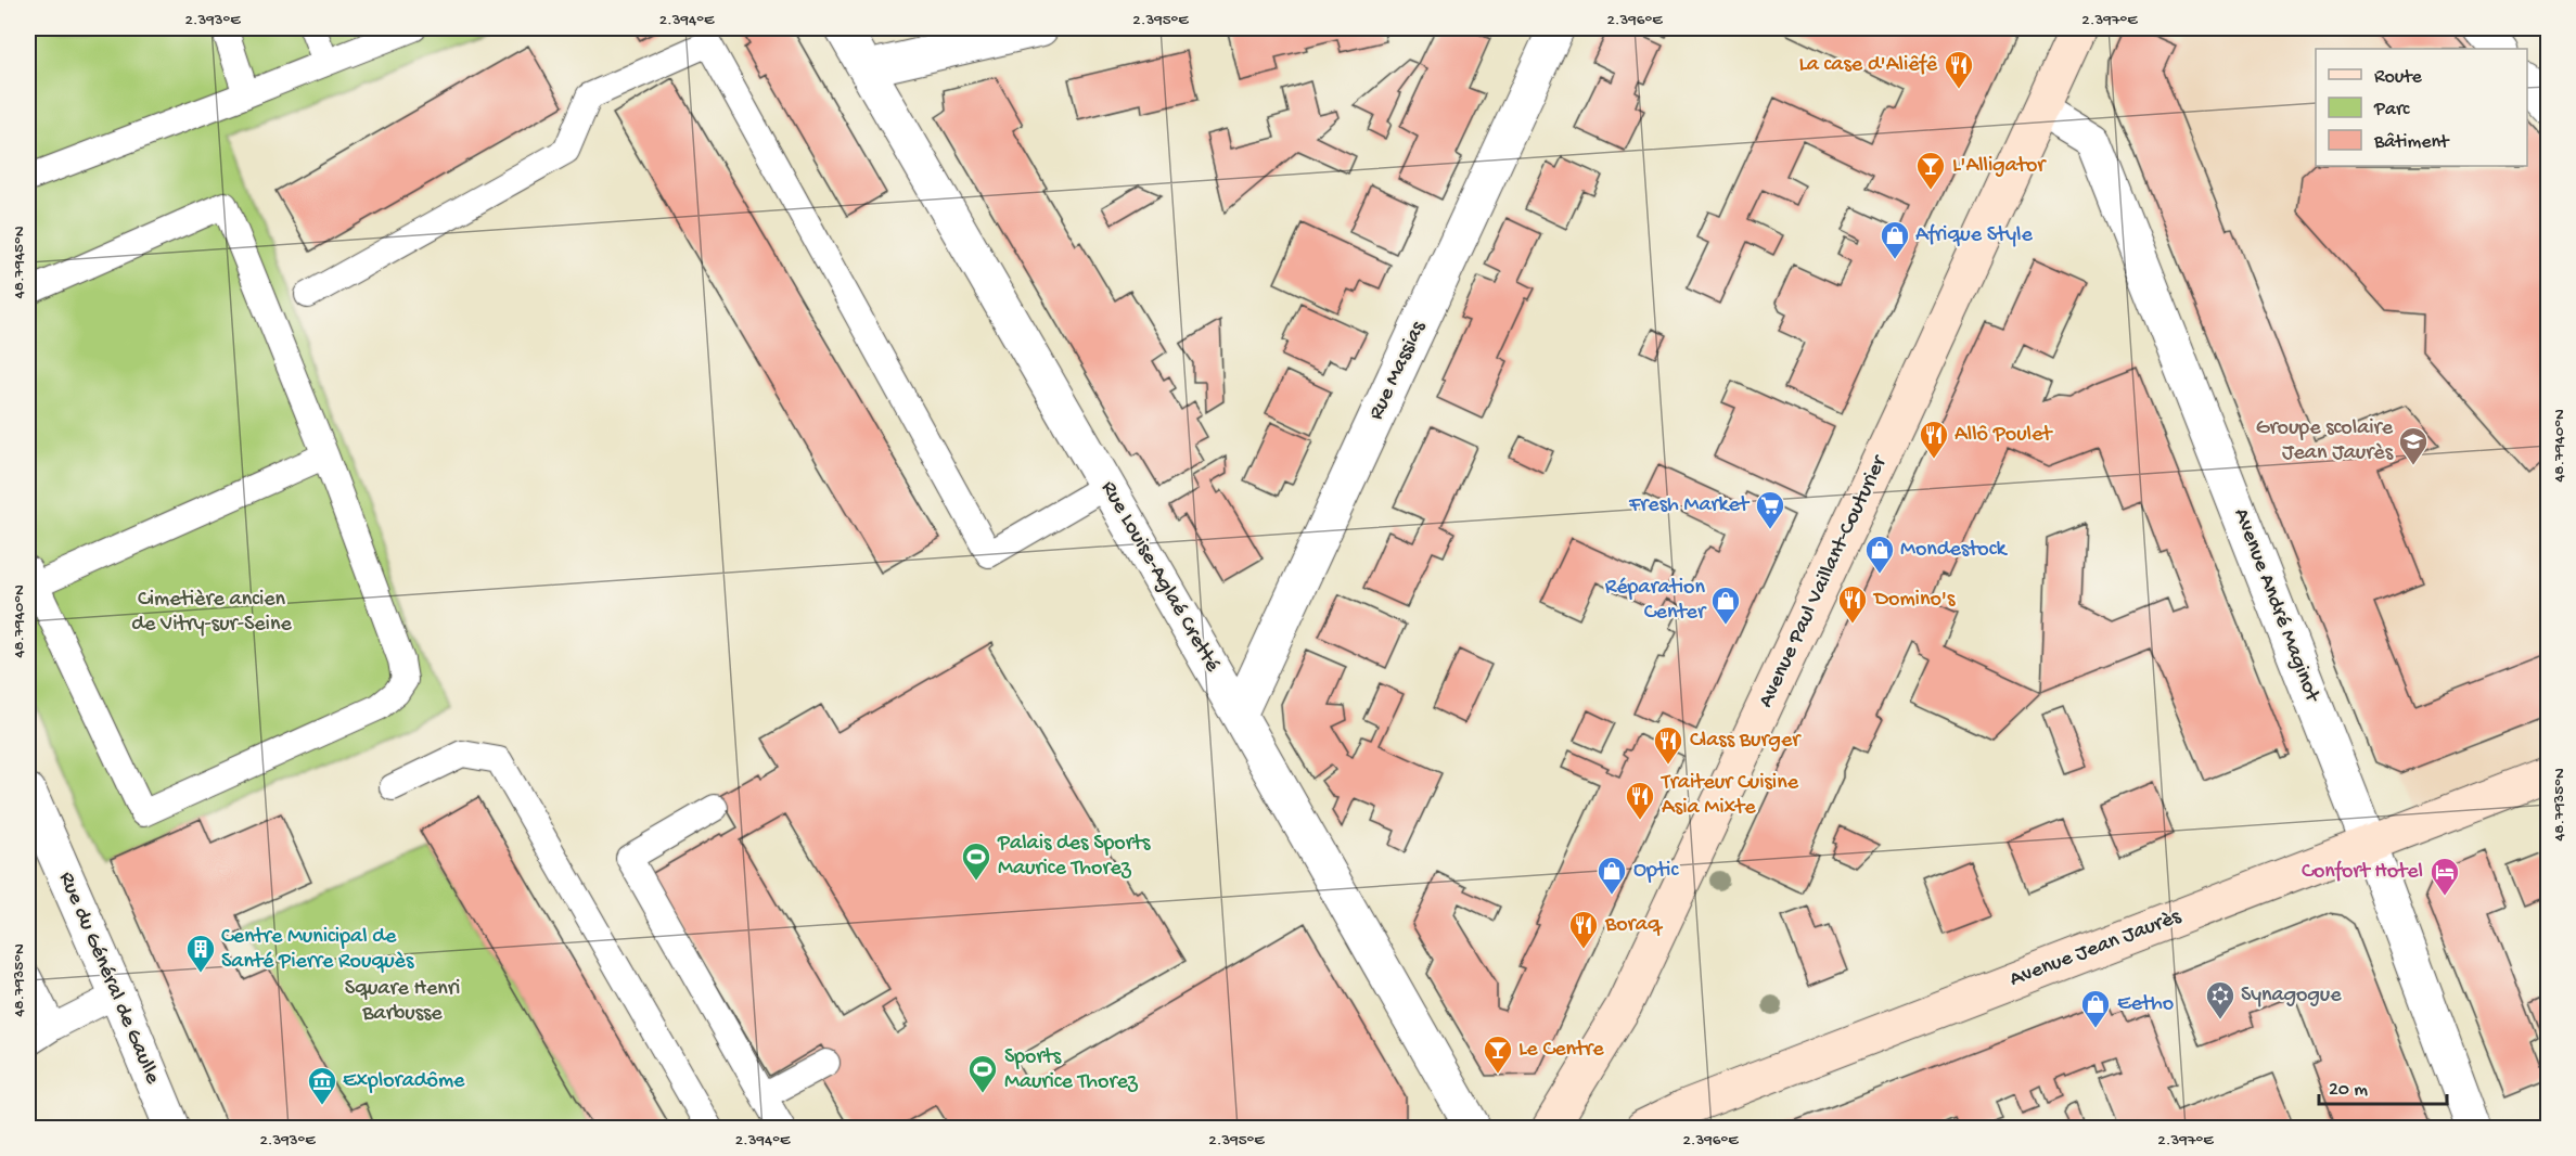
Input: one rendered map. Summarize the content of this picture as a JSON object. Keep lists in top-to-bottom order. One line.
{"streets":{"main road":["Avenue Paul Vaillant-Couturier","Avenue Jean Jaurès"],"street":["Rue Massias","Rue Louise-Aglaé Cretté","Avenue André Maginot","Rue du Général de Gaulle"]},"crossings":[["Rue Massias","Rue Louise-Aglaé Cretté"],["Avenue Paul Vaillant-Couturier","Avenue André Maginot"],["Avenue André Maginot","Avenue Jean Jaurès"]],"parks":["Cimetière ancien de Vitry-sur-Seine","Square Henri Barbusse"],"places":{"restaurant":["La case d'Aliêfê","Allô Poulet","Domino's","Class Burger","Traiteur Cuisine Asia Mixte","Boraq"],"bar":["L'Alligator","Le Centre"],"shop":["Afrique Style","Mondestock","Réparation Center","Optic","Eetho"],"school or university":["Groupe scolaire Jean Jaurès"],"supermarket":["Fresh Market"],"sports":["Palais des Sports Maurice Thorez","Sports Maurice Thorez"],"hotel":["Confort Hotel"],"building":["Centre Municipal de Santé Pierre Rouquès"],"synagogue":["Synagogue"],"museum":["Exploradôme"]},"legend":["Route","Parc","Bâtiment"],"scale_bar":"20 m","coordinates":["2.393°E","2.394°E","2.395°E","2.396°E","2.397°E","48.7945°N","48.7940°N","48.7935°N"]}
